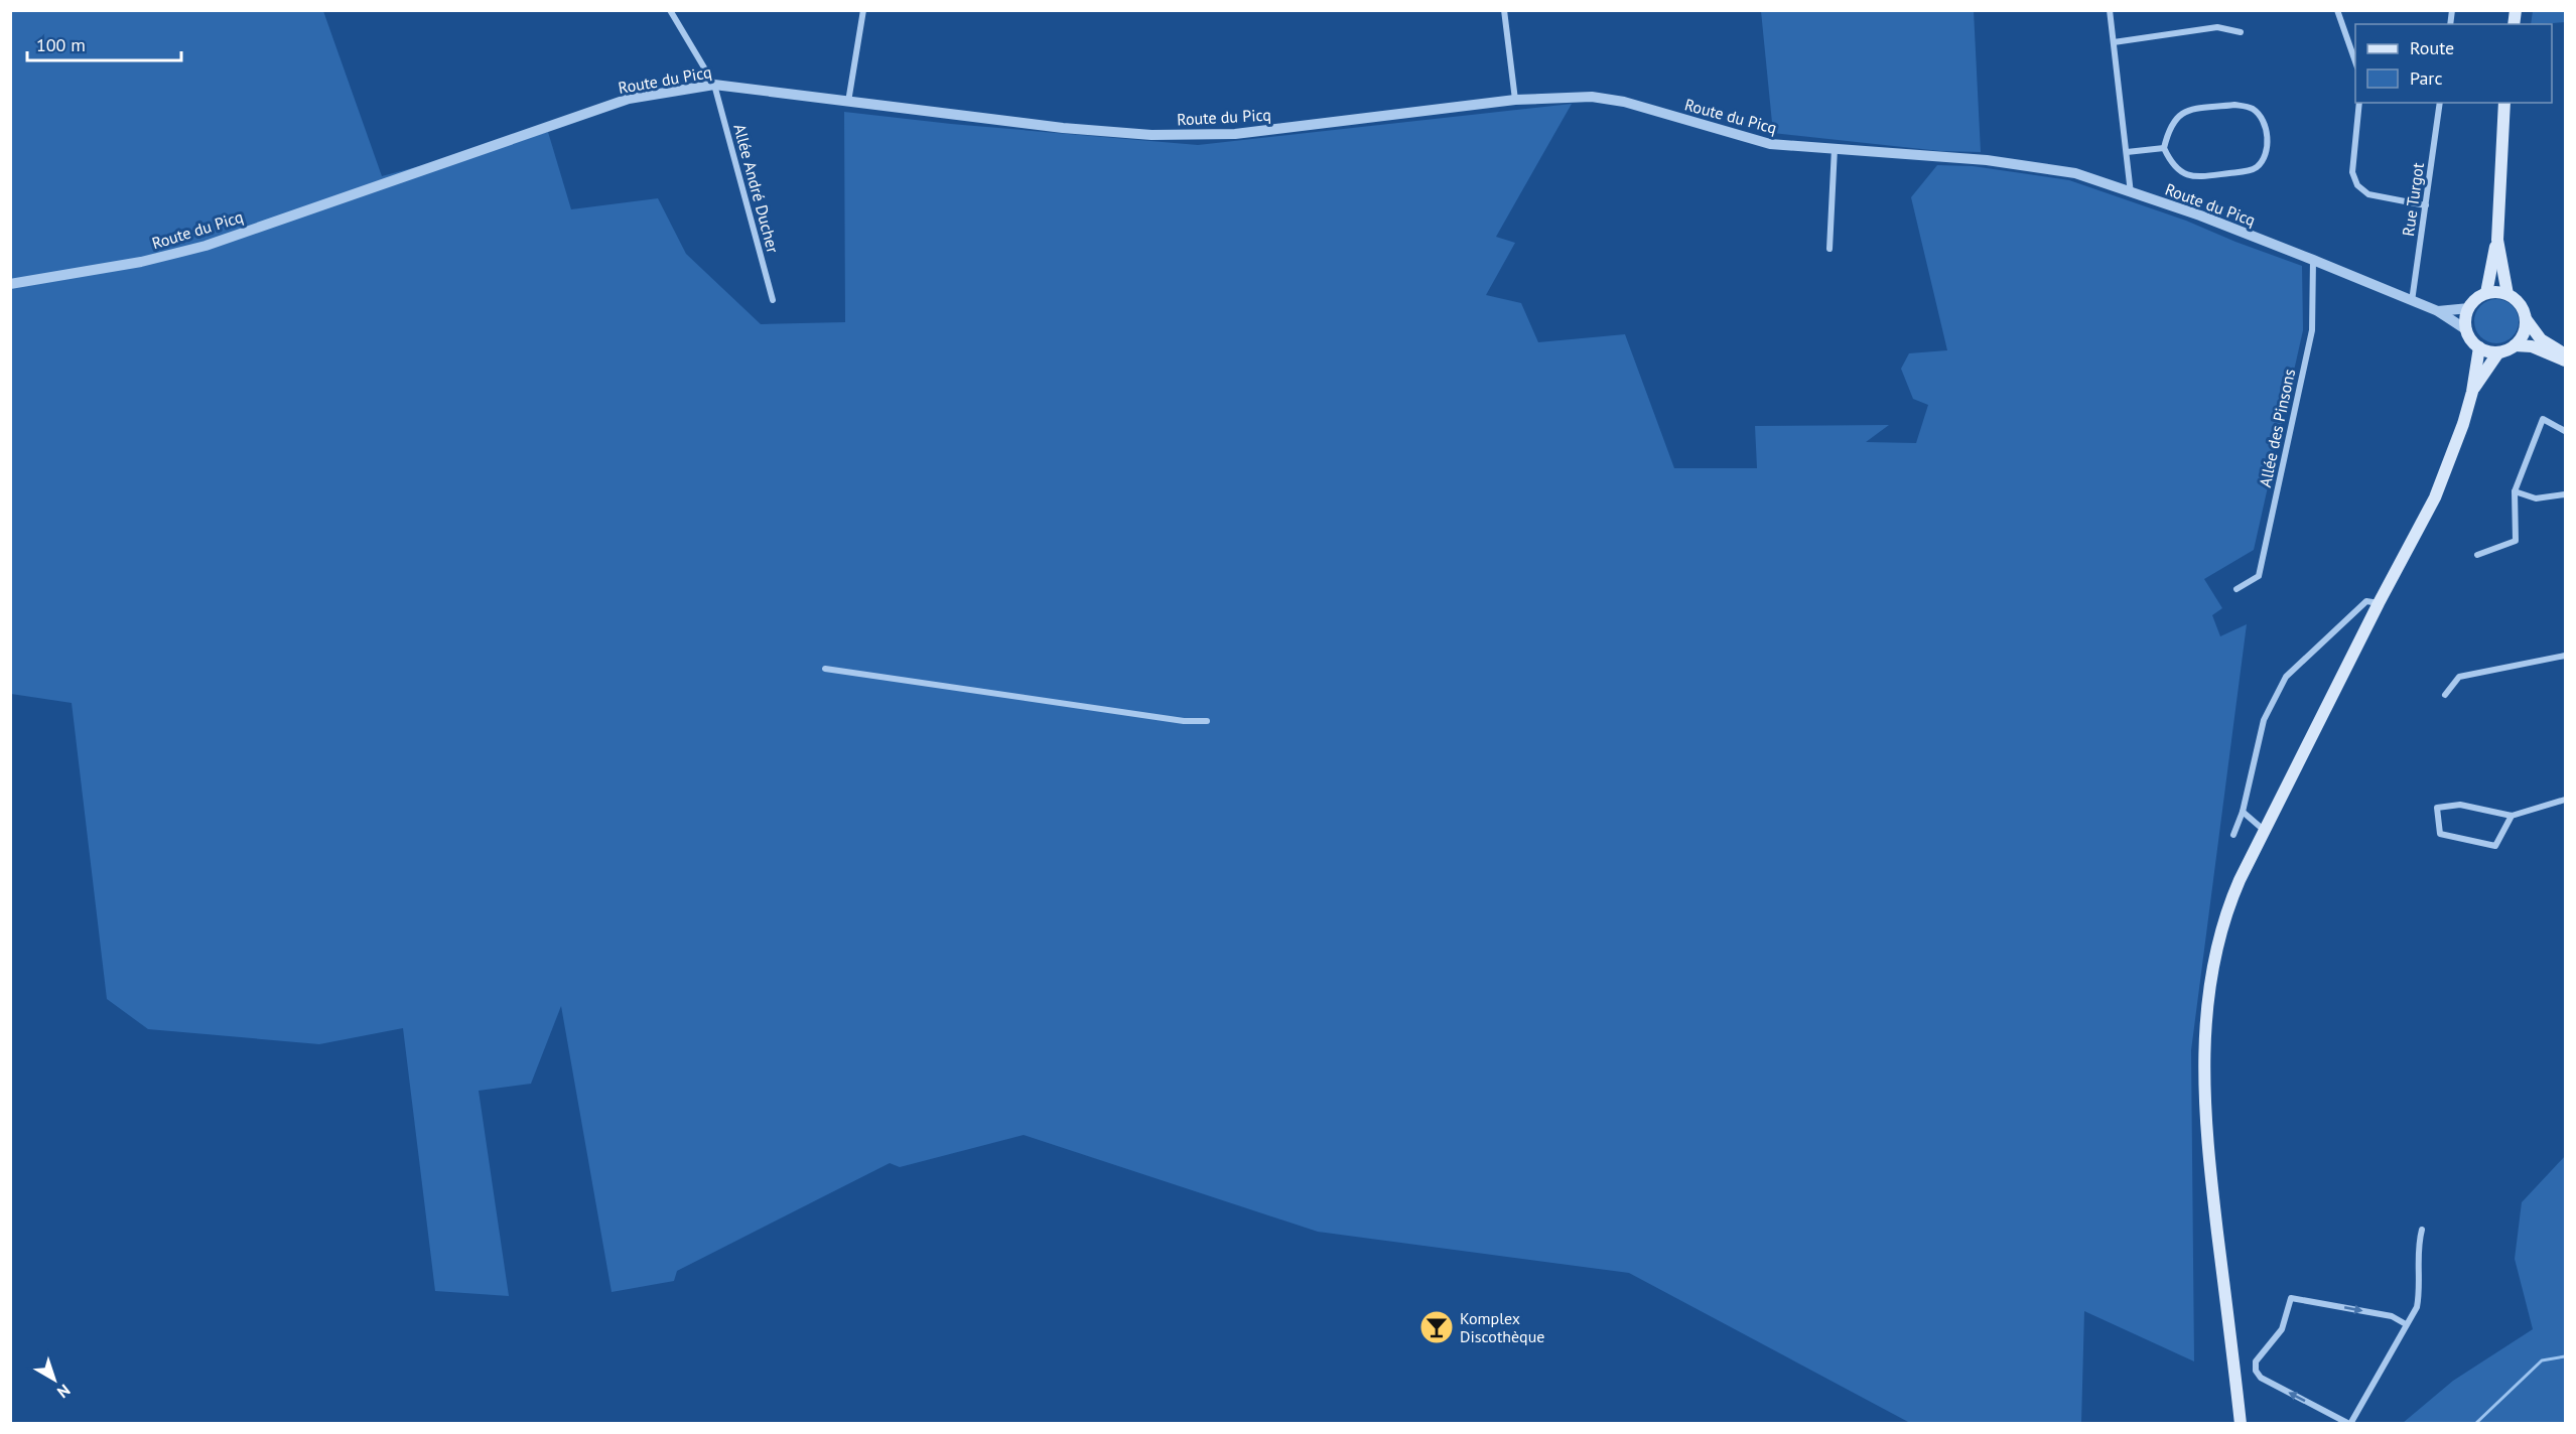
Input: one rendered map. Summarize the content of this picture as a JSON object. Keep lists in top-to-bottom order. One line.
{"streets":{"street":["Route du Picq","Allée André Ducher","Rue Turgot","Allée des Pinsons"]},"crossings":[["Route du Picq","Allée André Ducher"],["Route du Picq","Rue Turgot"],["Route du Picq","Allée des Pinsons"]],"places":{"bar":["Komplex Discothèque"]},"legend":["Route","Parc"],"scale_bar":"100 m","north":"bottom right"}
